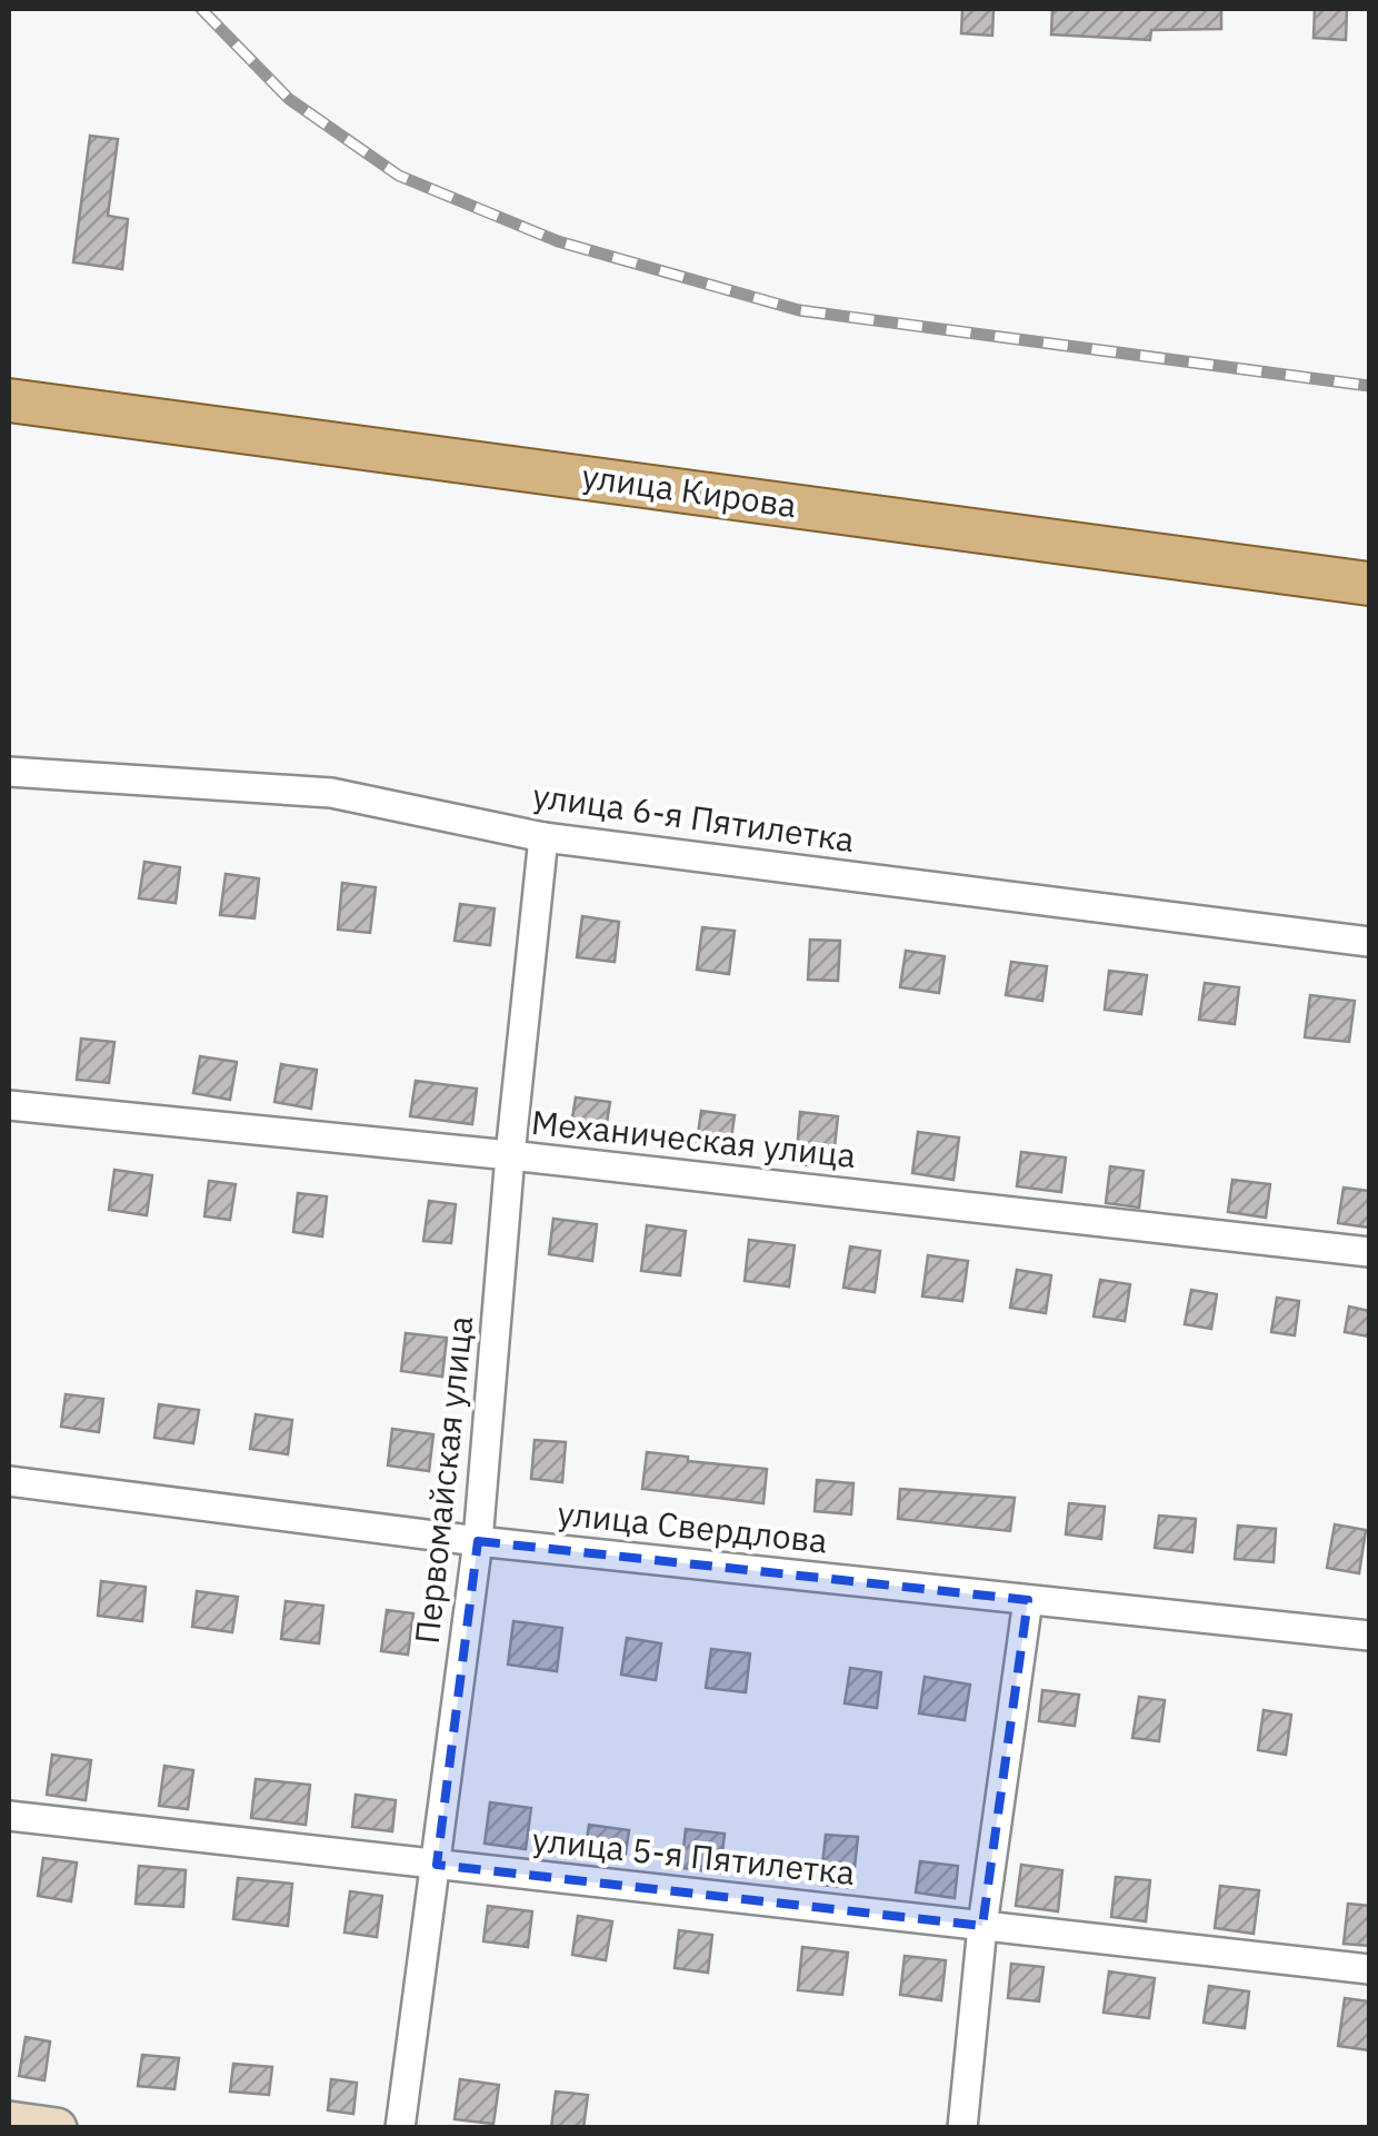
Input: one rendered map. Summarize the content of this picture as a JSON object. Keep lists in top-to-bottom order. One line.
{"streets":{"main road":["улица Кирова"],"street":["улица 6-я Пятилетка","Механическая улица","Первомайская улица","улица Свердлова","улица 5-я Пятилетка"]},"crossings":[["улица 6-я Пятилетка","Первомайская улица"],["Механическая улица","Первомайская улица"],["Первомайская улица","улица Свердлова"],["Первомайская улица","улица 5-я Пятилетка"]]}
